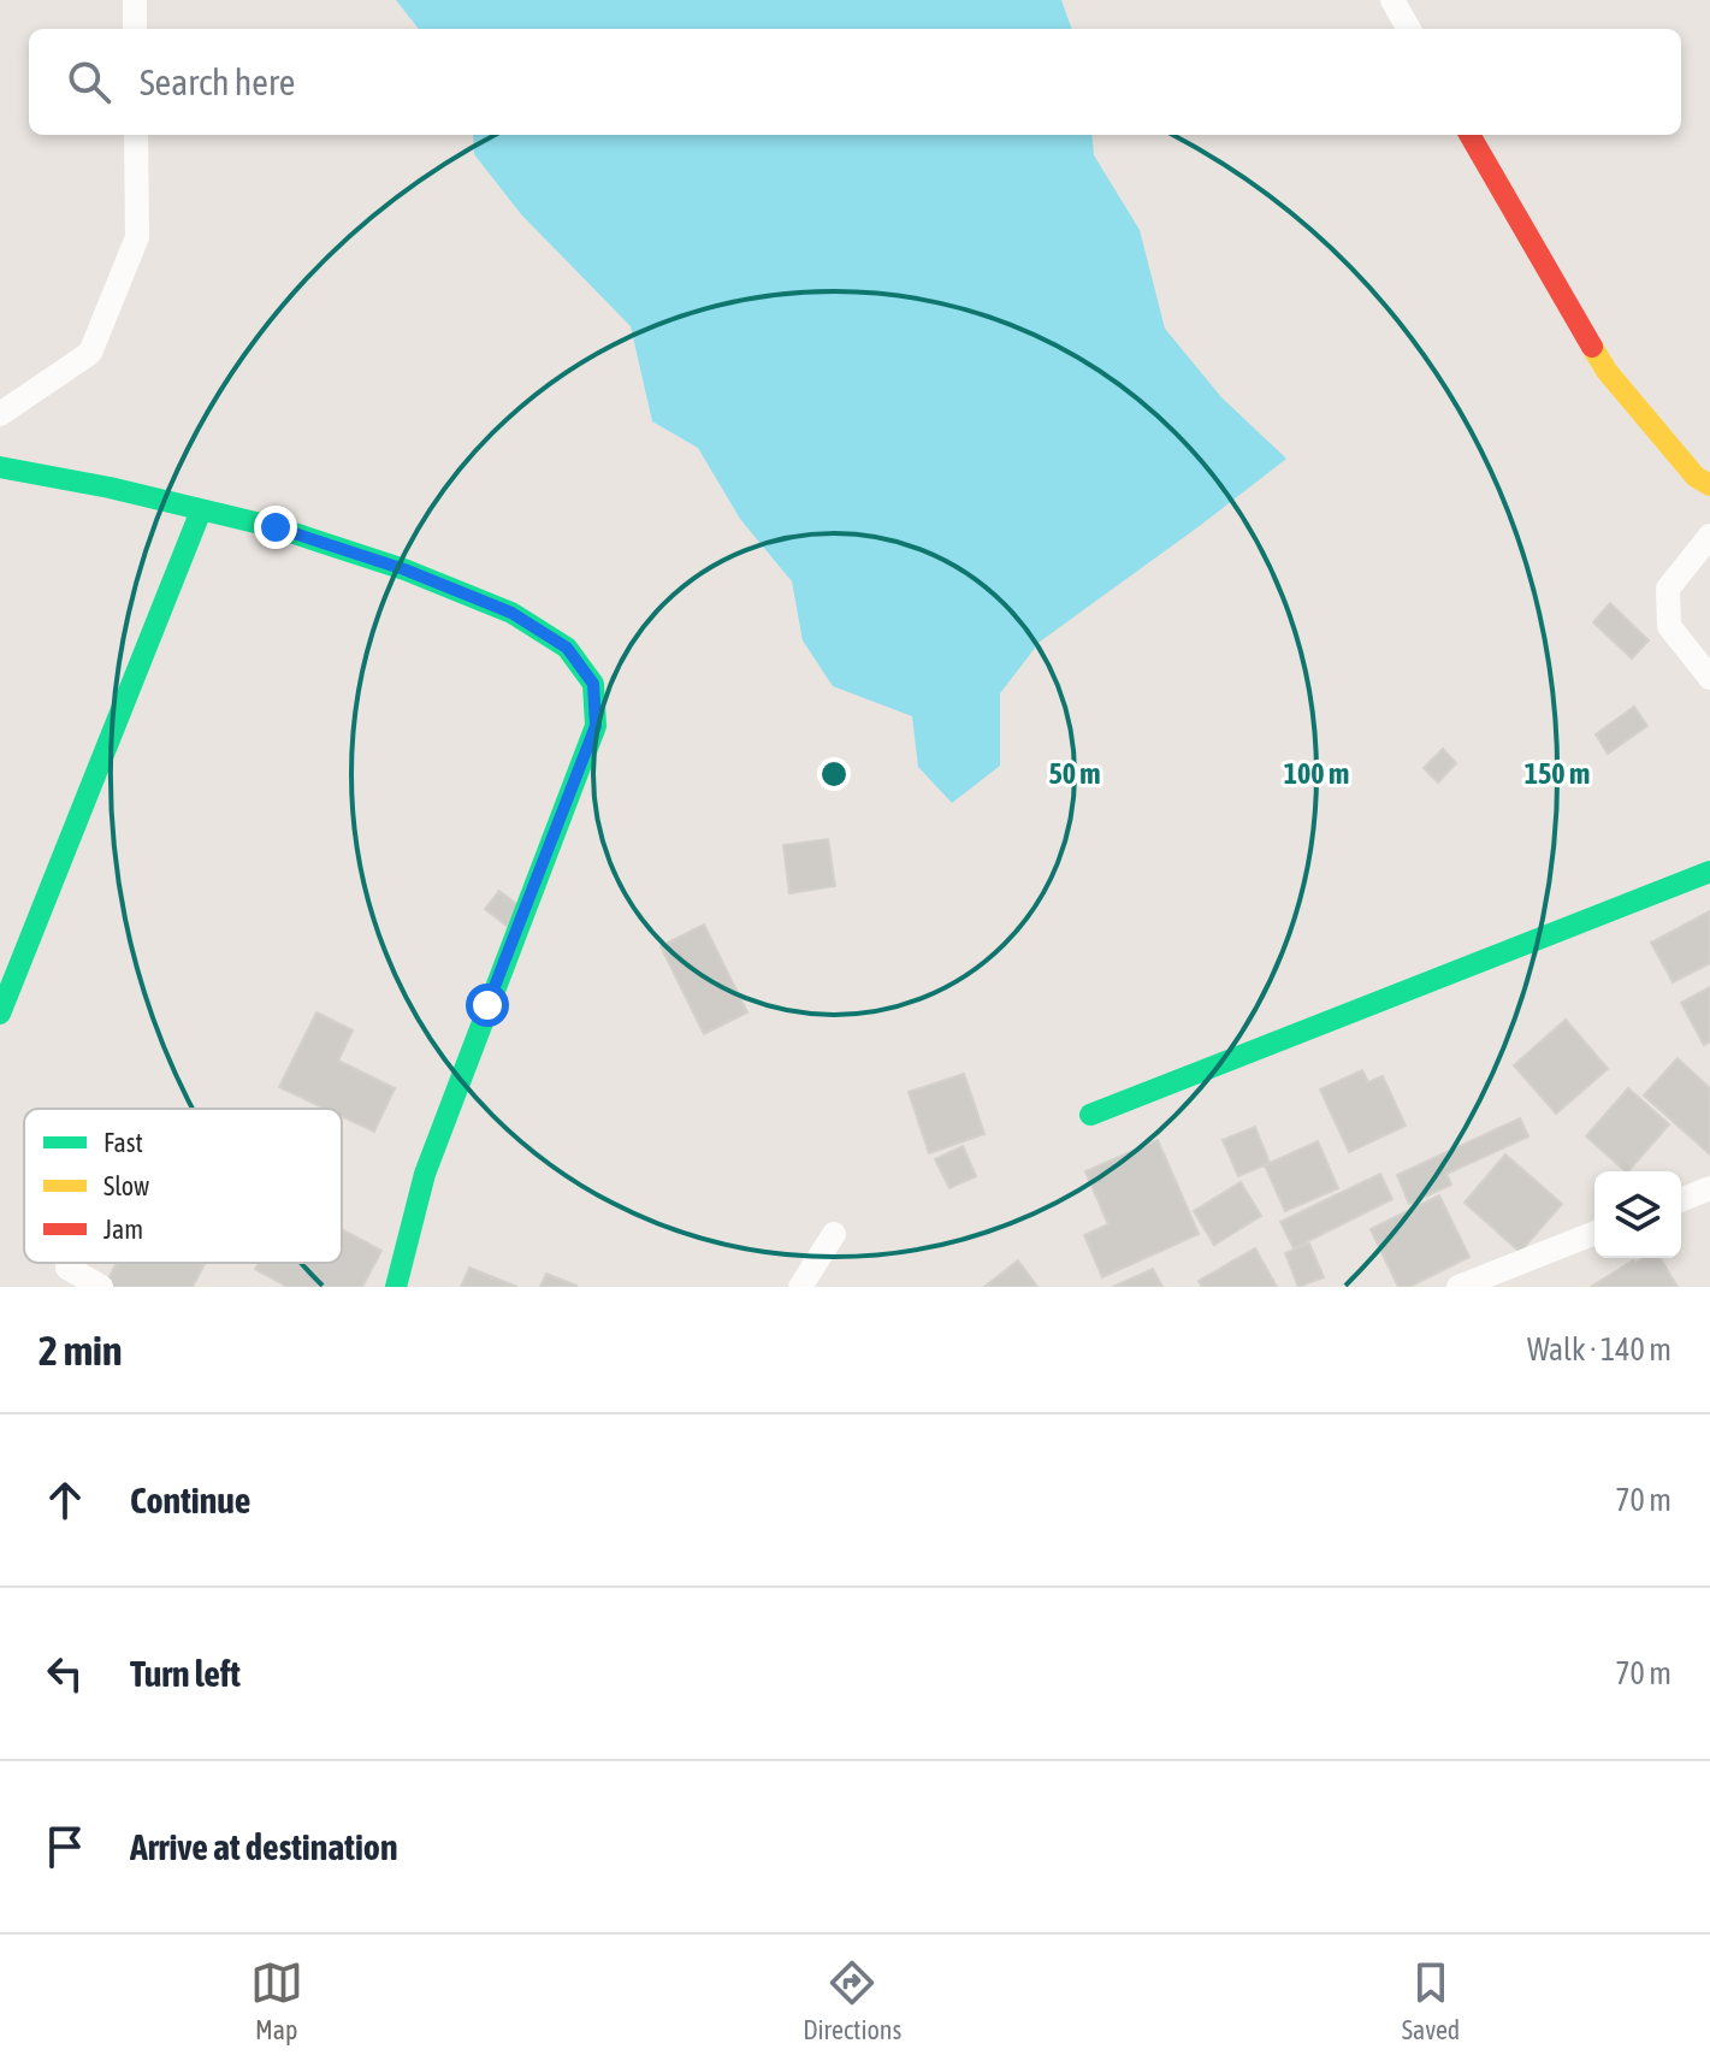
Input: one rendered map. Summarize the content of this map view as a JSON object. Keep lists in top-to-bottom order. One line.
{"legend":["Fast","Slow","Jam"],"page":{"search":"Search here","heading":["2 min","Walk · 140 m"],"list":[["Continue","70 m"],["Turn left","70 m"],"Arrive at destination"],"nav":["Map","Directions","Saved"]},"rings":["50 m","100 m","150 m"]}
